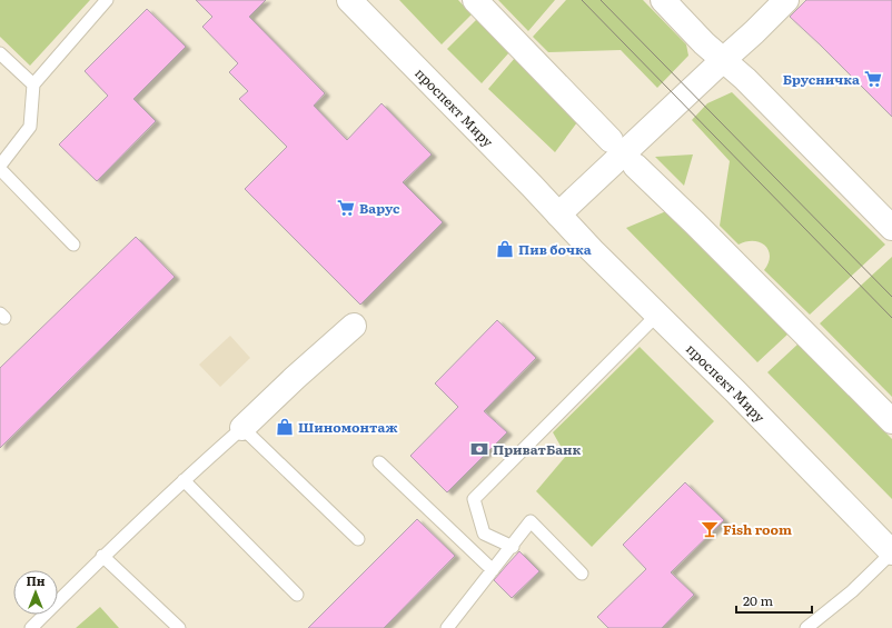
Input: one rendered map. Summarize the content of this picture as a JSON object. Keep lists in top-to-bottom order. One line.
{"streets":{"street":["проспект Миру"]},"places":{"supermarket":["Брусничка","Варус"],"shop":["Пив бочка","Шиномонтаж"],"bank":["ПриватБанк"],"bar":["Fish room"]},"scale_bar":"20 m","north":"top"}
